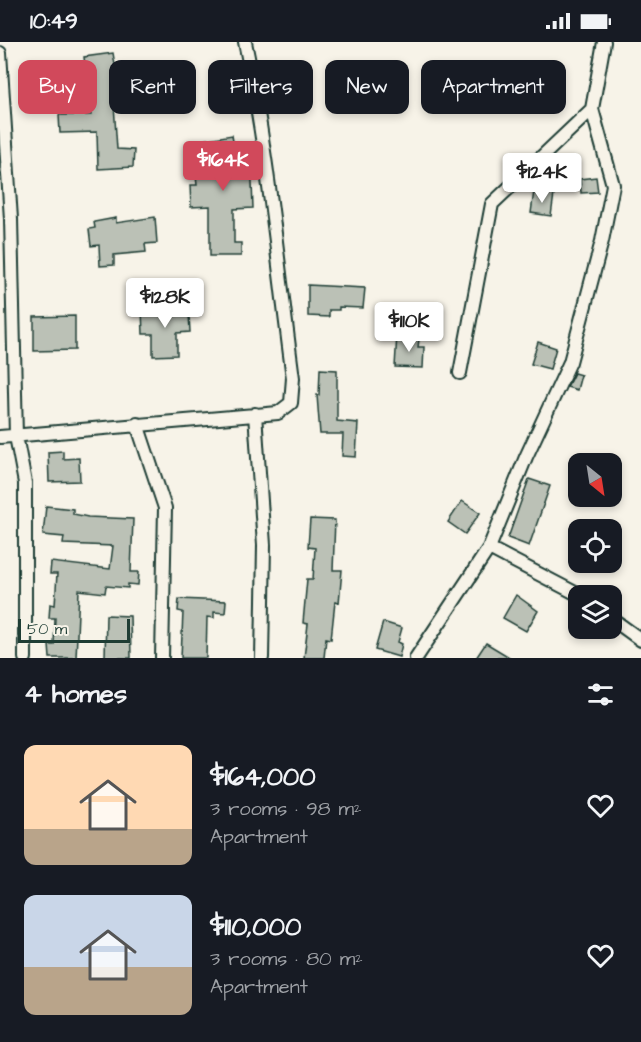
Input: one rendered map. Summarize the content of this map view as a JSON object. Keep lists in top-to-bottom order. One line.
{"scale_bar":"50 m","north":"bottom right","page":{"status":"10:49","chip":["Buy","Rent","Filters","New","Apartment"],"price":["$164K","$124K","$128K","$110K"],"scale":"50 m","heading":"4 homes","list":[{"name":"$164,000","note":"3 rooms · 98 m² · Apartment"},{"name":"$110,000","note":"3 rooms · 80 m² · Apartment"}]}}
